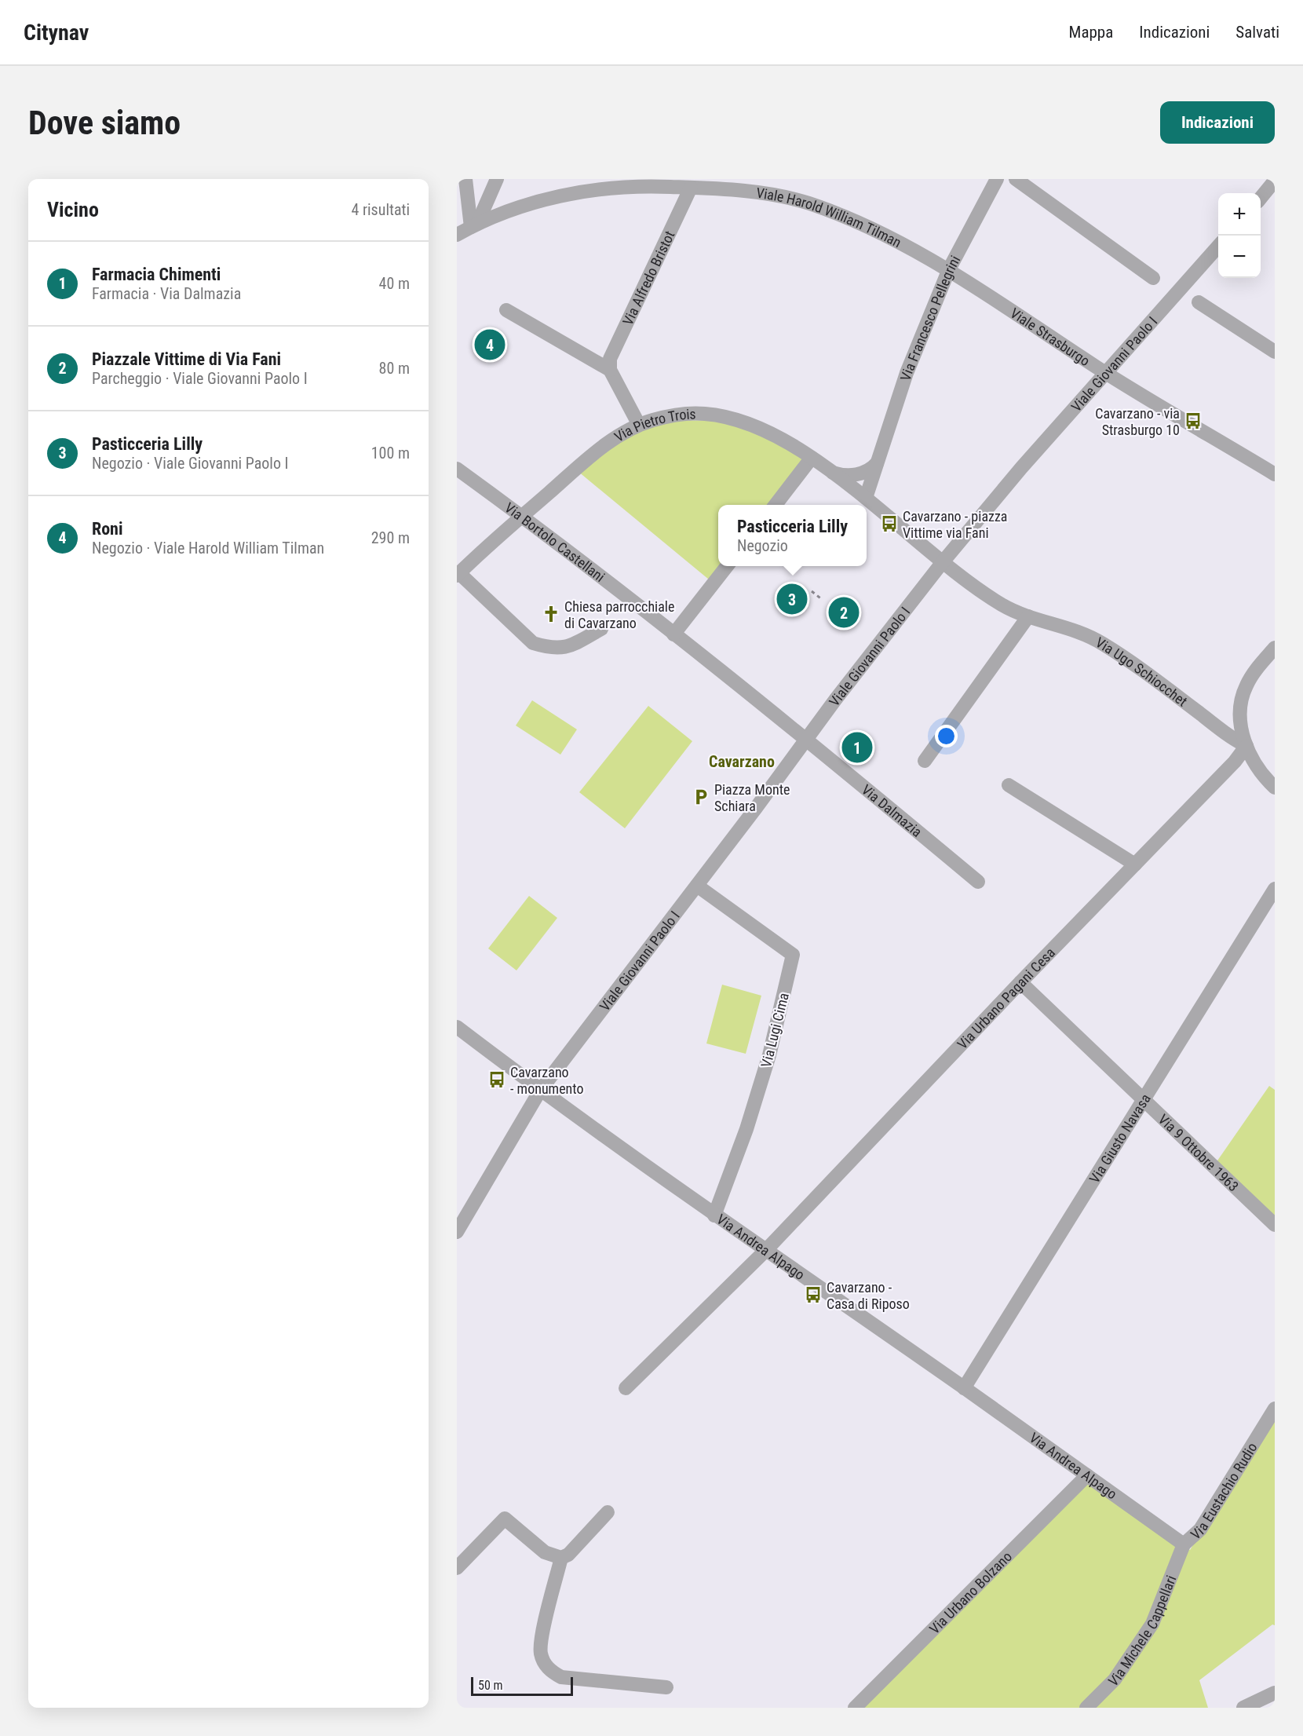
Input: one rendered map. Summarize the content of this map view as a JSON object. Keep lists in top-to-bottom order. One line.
{"streets":{"street":["Viale Harold William Tilman","Via Alfredo Bristot","Via Francesco Pellegrini","Viale Strasburgo","Viale Giovanni Paolo I","Via Pietro Trois","Via Bortolo Castellani","Via Ugo Schiocchet","Via Dalmazia","Via Urbano Pagani Cesa","Via Lugi Cima","Via Giusto Navasa","Via 9 Ottobre 1963","Via Andrea Alpago","Via Eustachio Rudio","Via Urbano Bolzano","Via Michele Cappellari"]},"crossings":[["Viale Harold William Tilman","Via Alfredo Bristot"],["Viale Harold William Tilman","Via Francesco Pellegrini"],["Viale Harold William Tilman","Viale Strasburgo"],["Via Francesco Pellegrini","Viale Strasburgo"],["Via Francesco Pellegrini","Via Pietro Trois"],["Viale Strasburgo","Viale Giovanni Paolo I"],["Viale Giovanni Paolo I","Via Pietro Trois"],["Viale Giovanni Paolo I","Via Bortolo Castellani"],["Viale Giovanni Paolo I","Via Ugo Schiocchet"],["Viale Giovanni Paolo I","Via Dalmazia"],["Viale Giovanni Paolo I","Via Lugi Cima"],["Viale Giovanni Paolo I","Via Andrea Alpago"],["Via Pietro Trois","Via Bortolo Castellani"],["Via Pietro Trois","Via Ugo Schiocchet"],["Via Bortolo Castellani","Via Dalmazia"],["Via Ugo Schiocchet","Via Urbano Pagani Cesa"],["Via Urbano Pagani Cesa","Via 9 Ottobre 1963"],["Via Urbano Pagani Cesa","Via Andrea Alpago"],["Via Lugi Cima","Via Andrea Alpago"],["Via Giusto Navasa","Via 9 Ottobre 1963"],["Via Giusto Navasa","Via Andrea Alpago"],["Via Andrea Alpago","Via Eustachio Rudio"],["Via Andrea Alpago","Via Urbano Bolzano"],["Via Andrea Alpago","Via Michele Cappellari"],["Via Eustachio Rudio","Via Michele Cappellari"]],"districts":["Cavarzano"],"places":{"bus stop":["Cavarzano - via Strasburgo 10","Cavarzano - piazza Vittime via Fani","Cavarzano - monumento","Cavarzano - Casa di Riposo"],"church":["Chiesa parrocchiale di Cavarzano"],"parking":["Piazza Monte Schiara"]},"scale_bar":"50 m","page":{"header":"Citynav","nav":["Mappa","Indicazioni","Salvati"],"buttons":"Indicazioni","title":"Dove siamo","heading":["Vicino","4 risultati"],"map_buttons":["+","−"],"list":[{"mark":"1","name":"Farmacia Chimenti","note":"Farmacia · Via Dalmazia","value":"40 m"},{"mark":"2","name":"Piazzale Vittime di Via Fani","note":"Parcheggio · Viale Giovanni Paolo I","value":"80 m"},{"mark":"3","name":"Pasticceria Lilly","note":"Negozio · Viale Giovanni Paolo I","value":"100 m"},{"mark":"4","name":"Roni","note":"Negozio · Viale Harold William Tilman","value":"290 m"}],"pins":["4","3","2","1"],"popup":["Pasticceria Lilly","Negozio"],"scale":"50 m"}}
